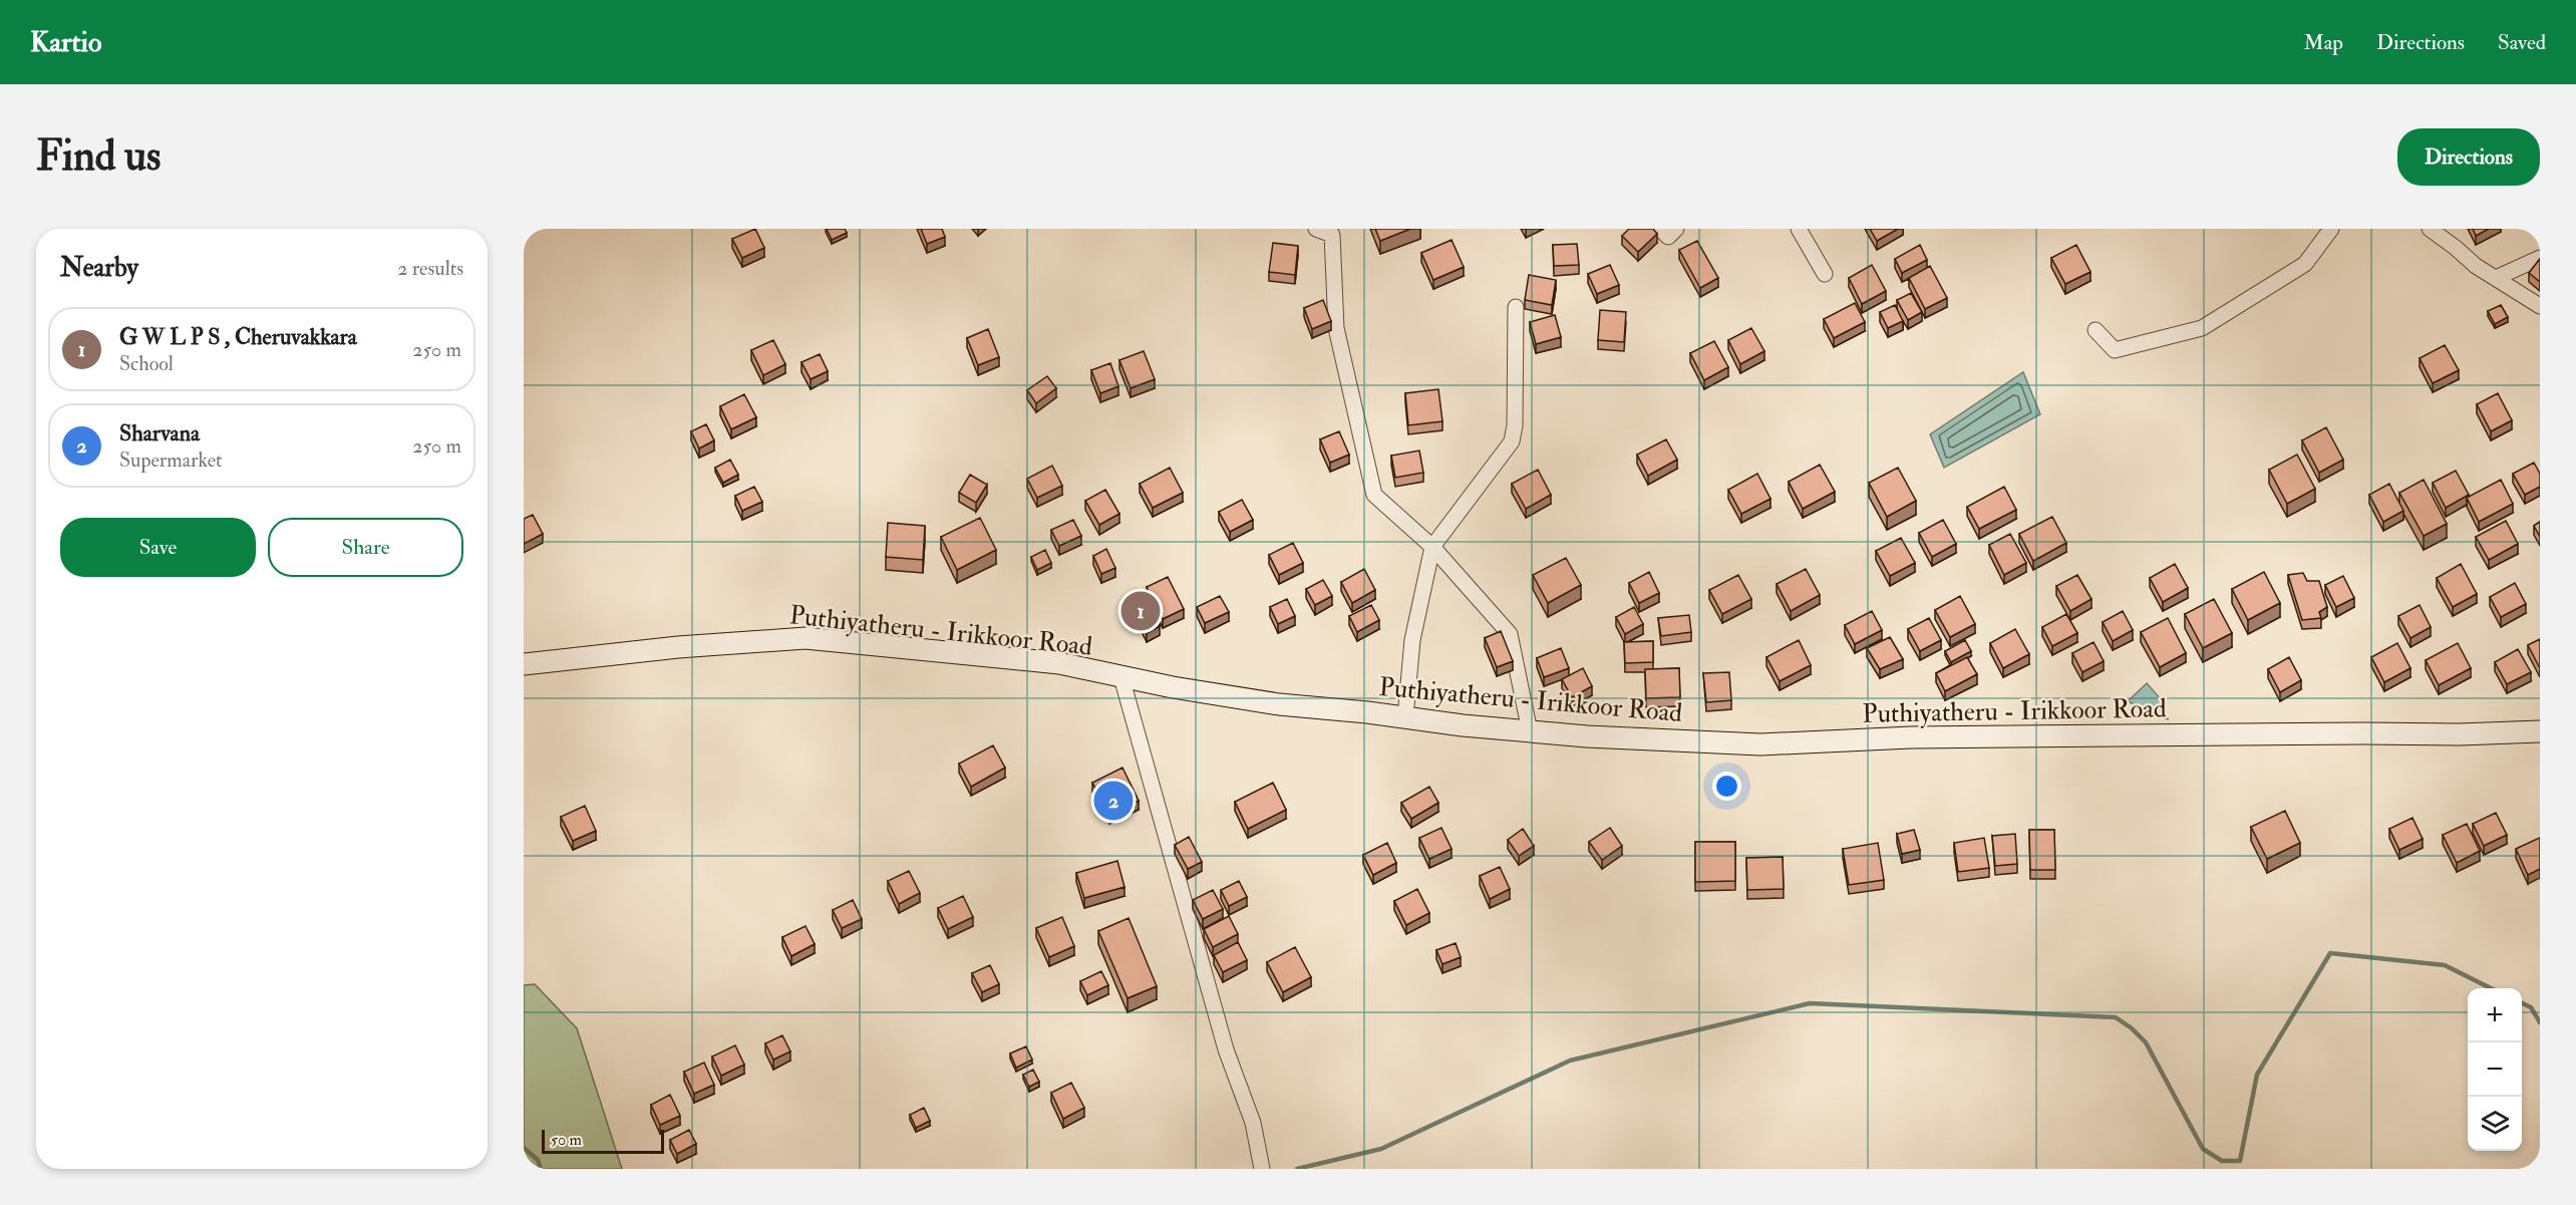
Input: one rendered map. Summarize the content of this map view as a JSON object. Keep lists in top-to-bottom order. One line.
{"streets":{"main road":["Puthiyatheru - Irikkoor Road"]},"scale_bar":"50 m","page":{"header":"Kartio","nav":["Map","Directions","Saved"],"buttons":["Directions",["Save","Share"]],"title":"Find us","heading":["Nearby","2 results"],"list":[{"mark":"1","name":"G W L P S , Cheruvakkara","note":"School","value":"250 m"},{"mark":"2","name":"Sharvana","note":"Supermarket","value":"250 m"}],"pins":["1","2"],"map_buttons":["+","−"],"scale":"50 m"}}
